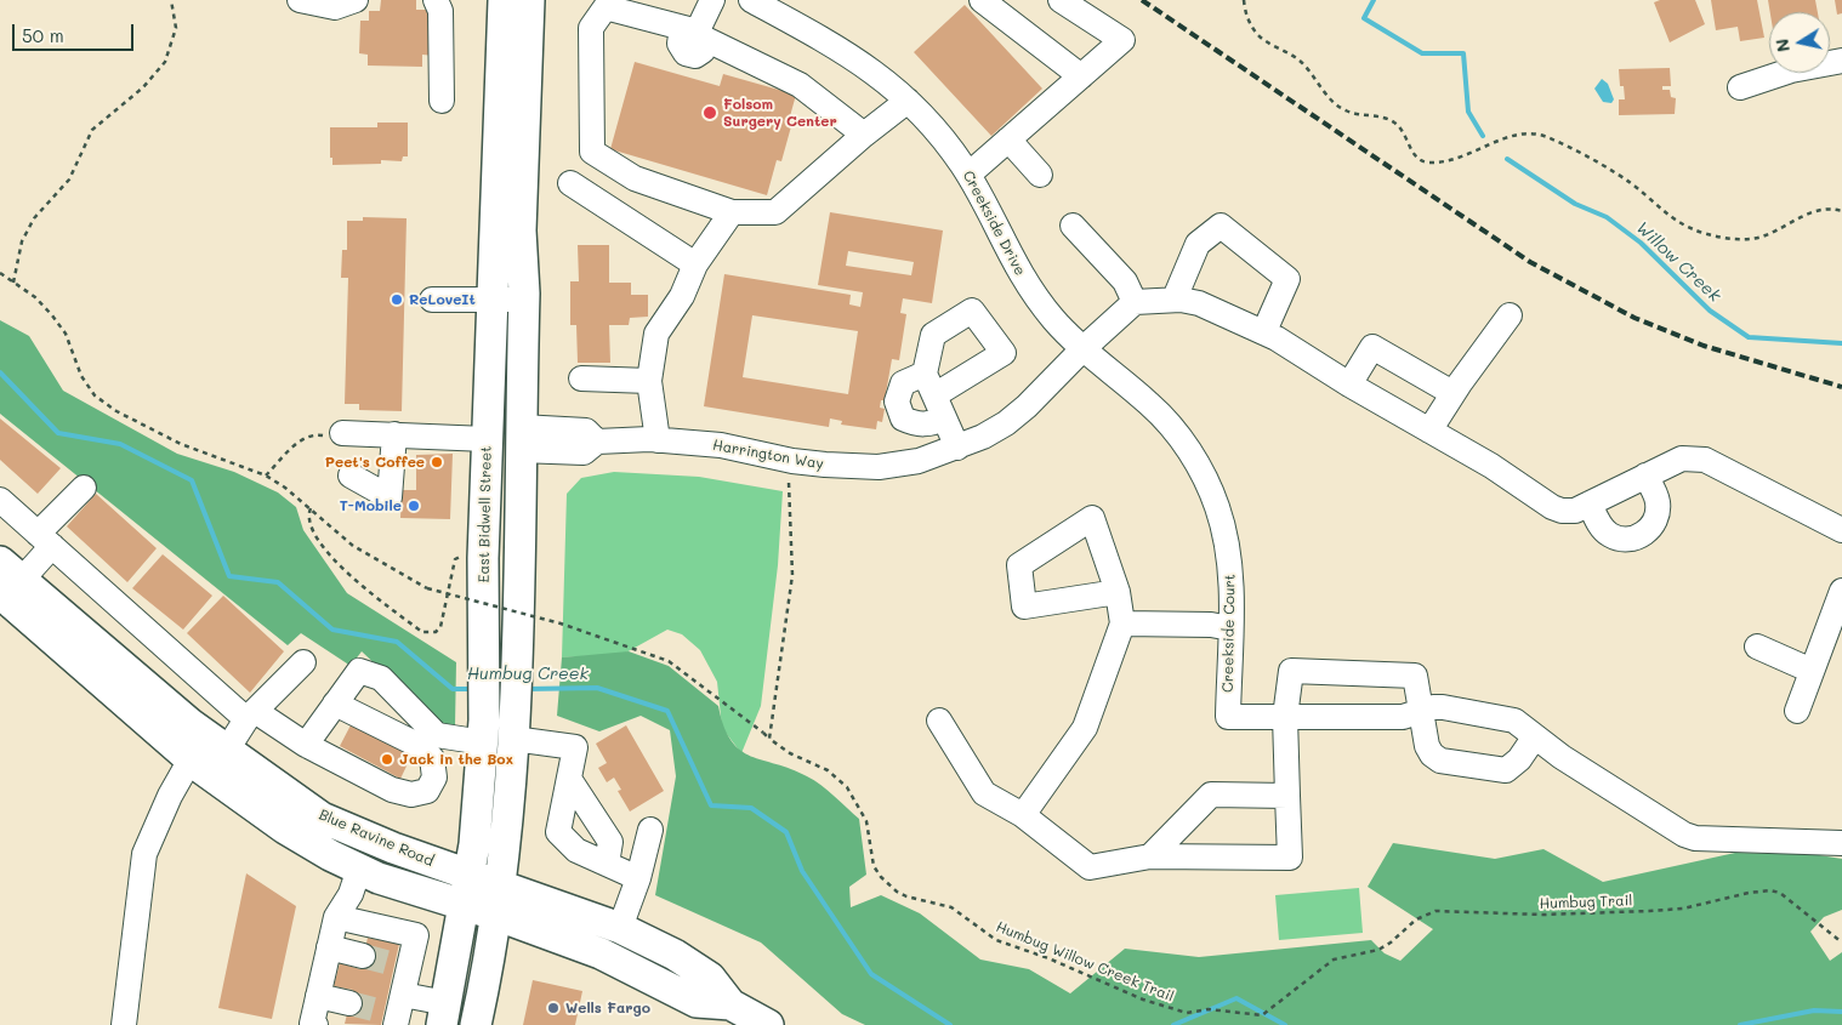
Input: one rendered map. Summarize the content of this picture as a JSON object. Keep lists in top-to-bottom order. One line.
{"streets":{"main road":["East Bidwell Street","Blue Ravine Road"],"street":["Creekside Drive","Harrington Way","Creekside Court"],"path":["Humbug Trail","Humbug Willow Creek Trail"]},"crossings":[["Creekside Drive","Harrington Way"],["Creekside Drive","Creekside Court"],["Harrington Way","Creekside Court"],["East Bidwell Street","Blue Ravine Road"],["Humbug Trail","Humbug Willow Creek Trail"]],"water":["Willow Creek","Humbug Creek"],"places":["Folsom Surgery Center","ReLoveIt","Peet's Coffee","T-Mobile","Jack in the Box","Wells Fargo"],"scale_bar":"50 m","north":"left"}
